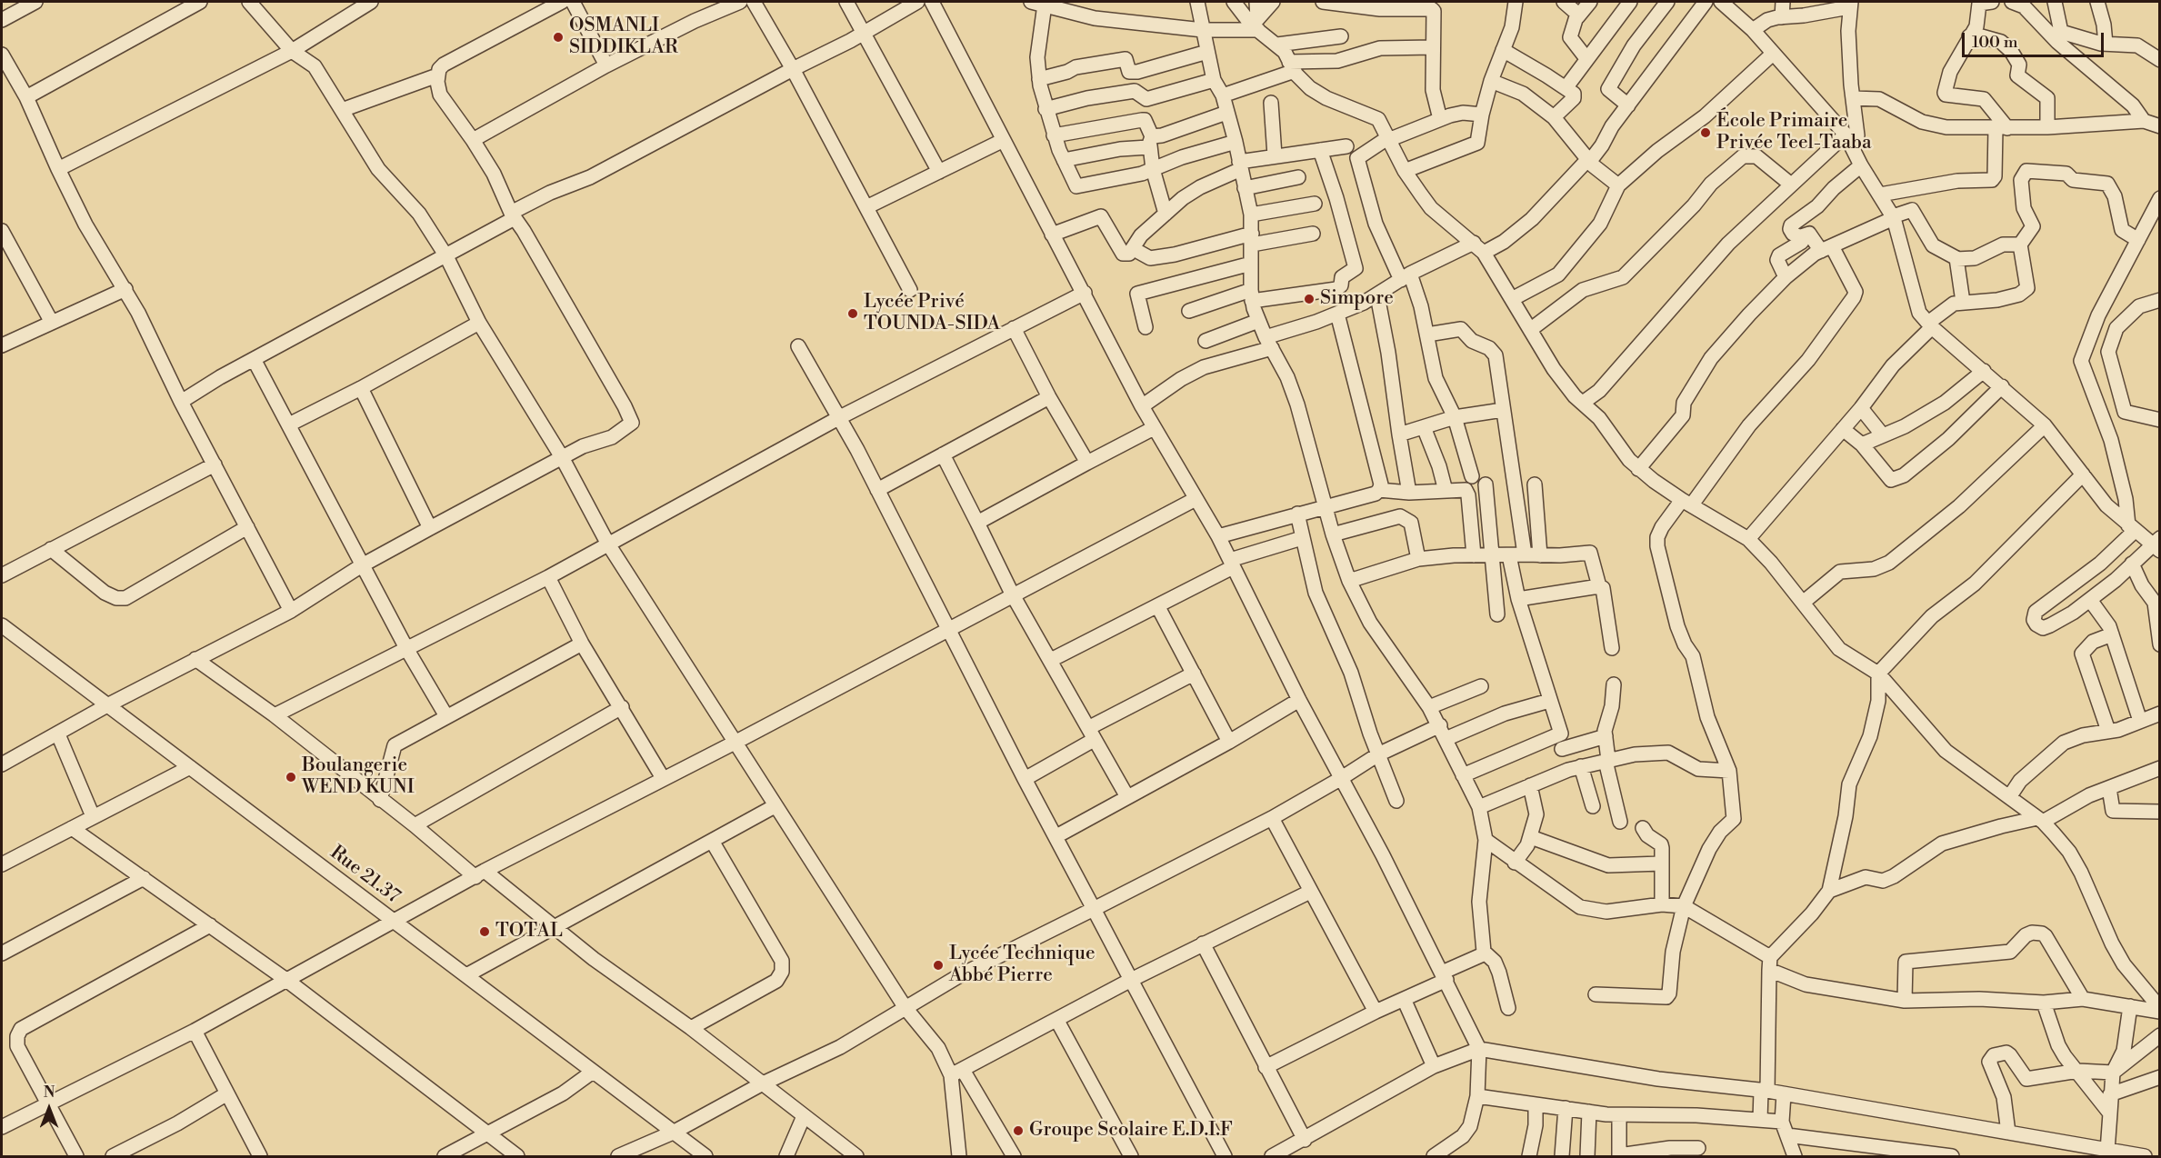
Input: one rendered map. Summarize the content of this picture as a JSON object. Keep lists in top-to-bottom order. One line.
{"streets":{"street":["Rue 21.37"]},"places":["OSMANLI SIDDIKLAR","École Primaire Privée Teel-Taaba","Simpore","Lycée Privé TOUNDA-SIDA","Boulangerie WEND KUNI","TOTAL","Lycée Technique Abbé Pierre","Groupe Scolaire E.D.I.F"],"scale_bar":"100 m","north":"top"}
